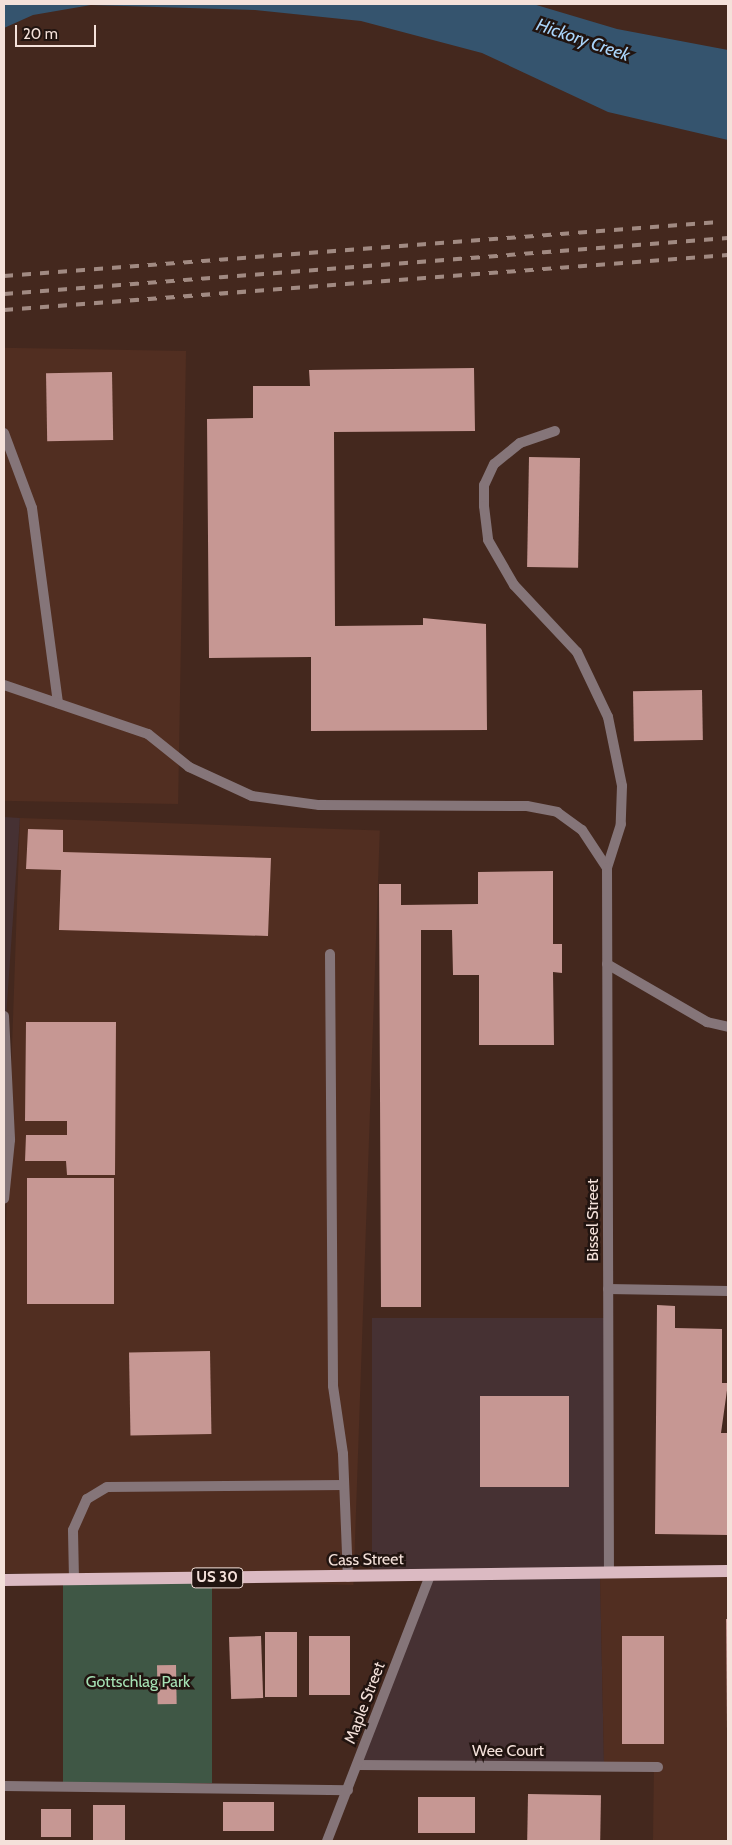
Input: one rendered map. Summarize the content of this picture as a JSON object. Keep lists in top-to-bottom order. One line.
{"streets":{"main road":["Cass Street","US 30"],"street":["Bissel Street","Maple Street","Wee Court"]},"crossings":[["Bissel Street","Cass Street"],["Cass Street","Maple Street"],["Maple Street","Wee Court"]],"water":["Hickory Creek"],"parks":["Gottschlag Park"],"scale_bar":"20 m"}
